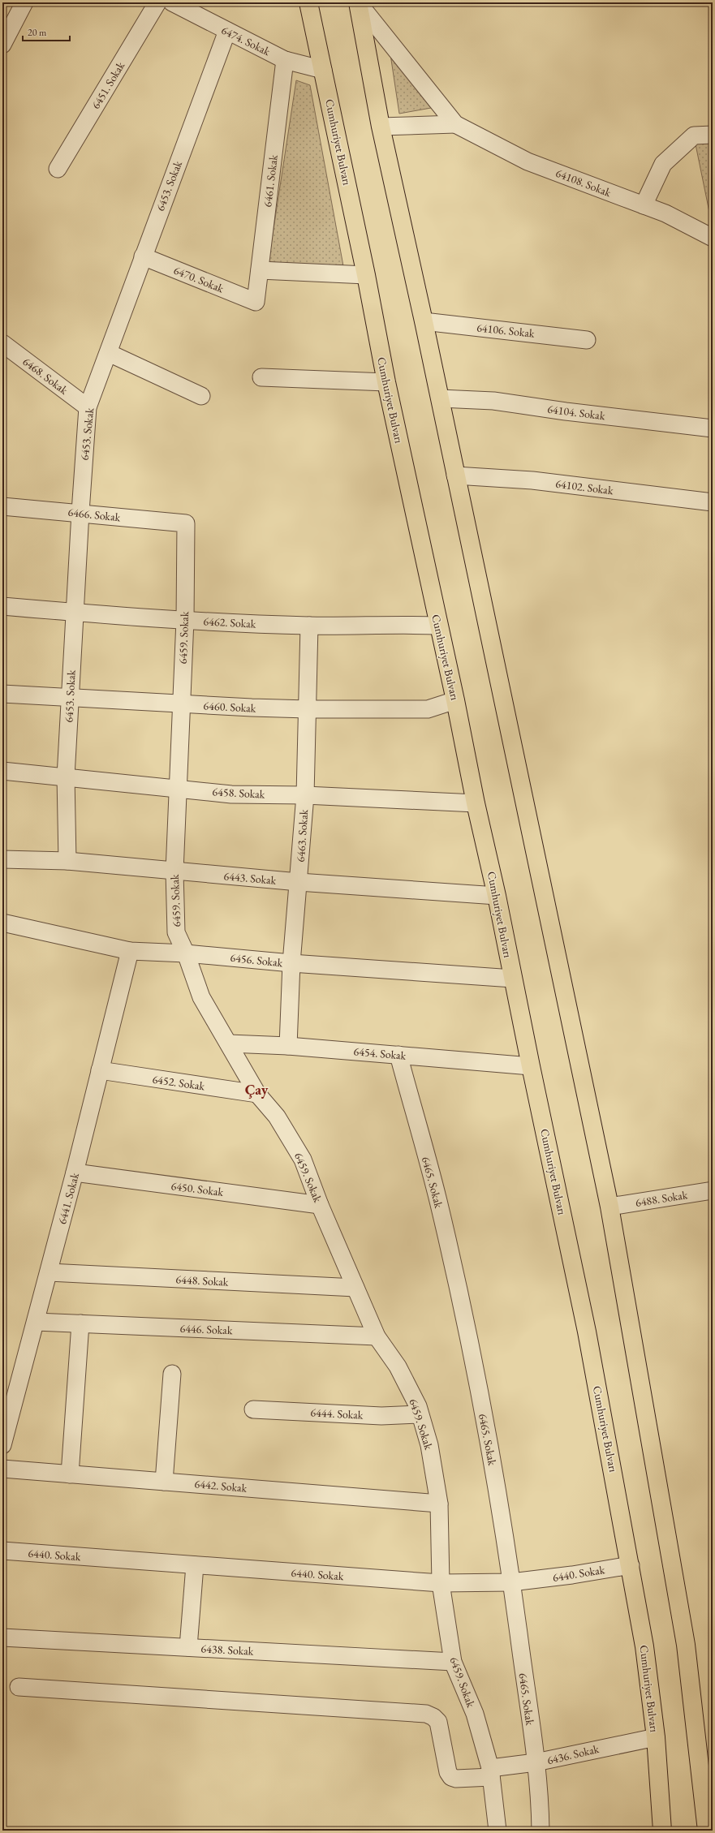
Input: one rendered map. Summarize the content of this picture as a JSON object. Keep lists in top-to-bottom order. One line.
{"streets":{"highway":["Cumhuriyet Bulvarı"],"street":["6474. Sokak","6451. Sokak","6461. Sokak","64108. Sokak","6453. Sokak","6470. Sokak","64106. Sokak","6468. Sokak","64104. Sokak","64102. Sokak","6466. Sokak","6462. Sokak","6459. Sokak","6460. Sokak","6458. Sokak","6463. Sokak","6443. Sokak","6456. Sokak","6454. Sokak","6452. Sokak","6465. Sokak","6450. Sokak","6441. Sokak","6488. Sokak","6448. Sokak","6446. Sokak","6444. Sokak","6442. Sokak","6440. Sokak","6438. Sokak","6436. Sokak"]},"crossings":[["6474. Sokak","Cumhuriyet Bulvarı"],["6474. Sokak","6461. Sokak"],["6474. Sokak","6453. Sokak"],["Cumhuriyet Bulvarı","6462. Sokak"],["Cumhuriyet Bulvarı","6460. Sokak"],["Cumhuriyet Bulvarı","6458. Sokak"],["Cumhuriyet Bulvarı","6443. Sokak"],["Cumhuriyet Bulvarı","6456. Sokak"],["Cumhuriyet Bulvarı","6454. Sokak"],["Cumhuriyet Bulvarı","6440. Sokak"],["Cumhuriyet Bulvarı","6436. Sokak"],["6461. Sokak","6470. Sokak"],["6453. Sokak","6470. Sokak"],["6453. Sokak","6468. Sokak"],["6453. Sokak","6466. Sokak"],["6453. Sokak","6462. Sokak"],["6453. Sokak","6460. Sokak"],["6453. Sokak","6458. Sokak"],["6453. Sokak","6443. Sokak"],["6466. Sokak","6459. Sokak"],["6462. Sokak","6459. Sokak"],["6462. Sokak","6463. Sokak"],["6459. Sokak","6460. Sokak"],["6459. Sokak","6458. Sokak"],["6459. Sokak","6443. Sokak"],["6459. Sokak","6456. Sokak"],["6459. Sokak","6454. Sokak"],["6459. Sokak","6452. Sokak"],["6459. Sokak","6450. Sokak"],["6459. Sokak","6448. Sokak"],["6459. Sokak","6446. Sokak"],["6459. Sokak","6444. Sokak"],["6459. Sokak","6442. Sokak"],["6459. Sokak","6440. Sokak"],["6459. Sokak","6438. Sokak"],["6459. Sokak","6436. Sokak"],["6460. Sokak","6463. Sokak"],["6458. Sokak","6463. Sokak"],["6463. Sokak","6443. Sokak"],["6463. Sokak","6456. Sokak"],["6463. Sokak","6454. Sokak"],["6456. Sokak","6441. Sokak"],["6454. Sokak","6465. Sokak"],["6452. Sokak","6441. Sokak"],["6465. Sokak","6440. Sokak"],["6465. Sokak","6436. Sokak"],["6450. Sokak","6441. Sokak"],["6441. Sokak","6448. Sokak"],["6441. Sokak","6446. Sokak"]],"districts":["Çay"],"scale_bar":"20 m"}
